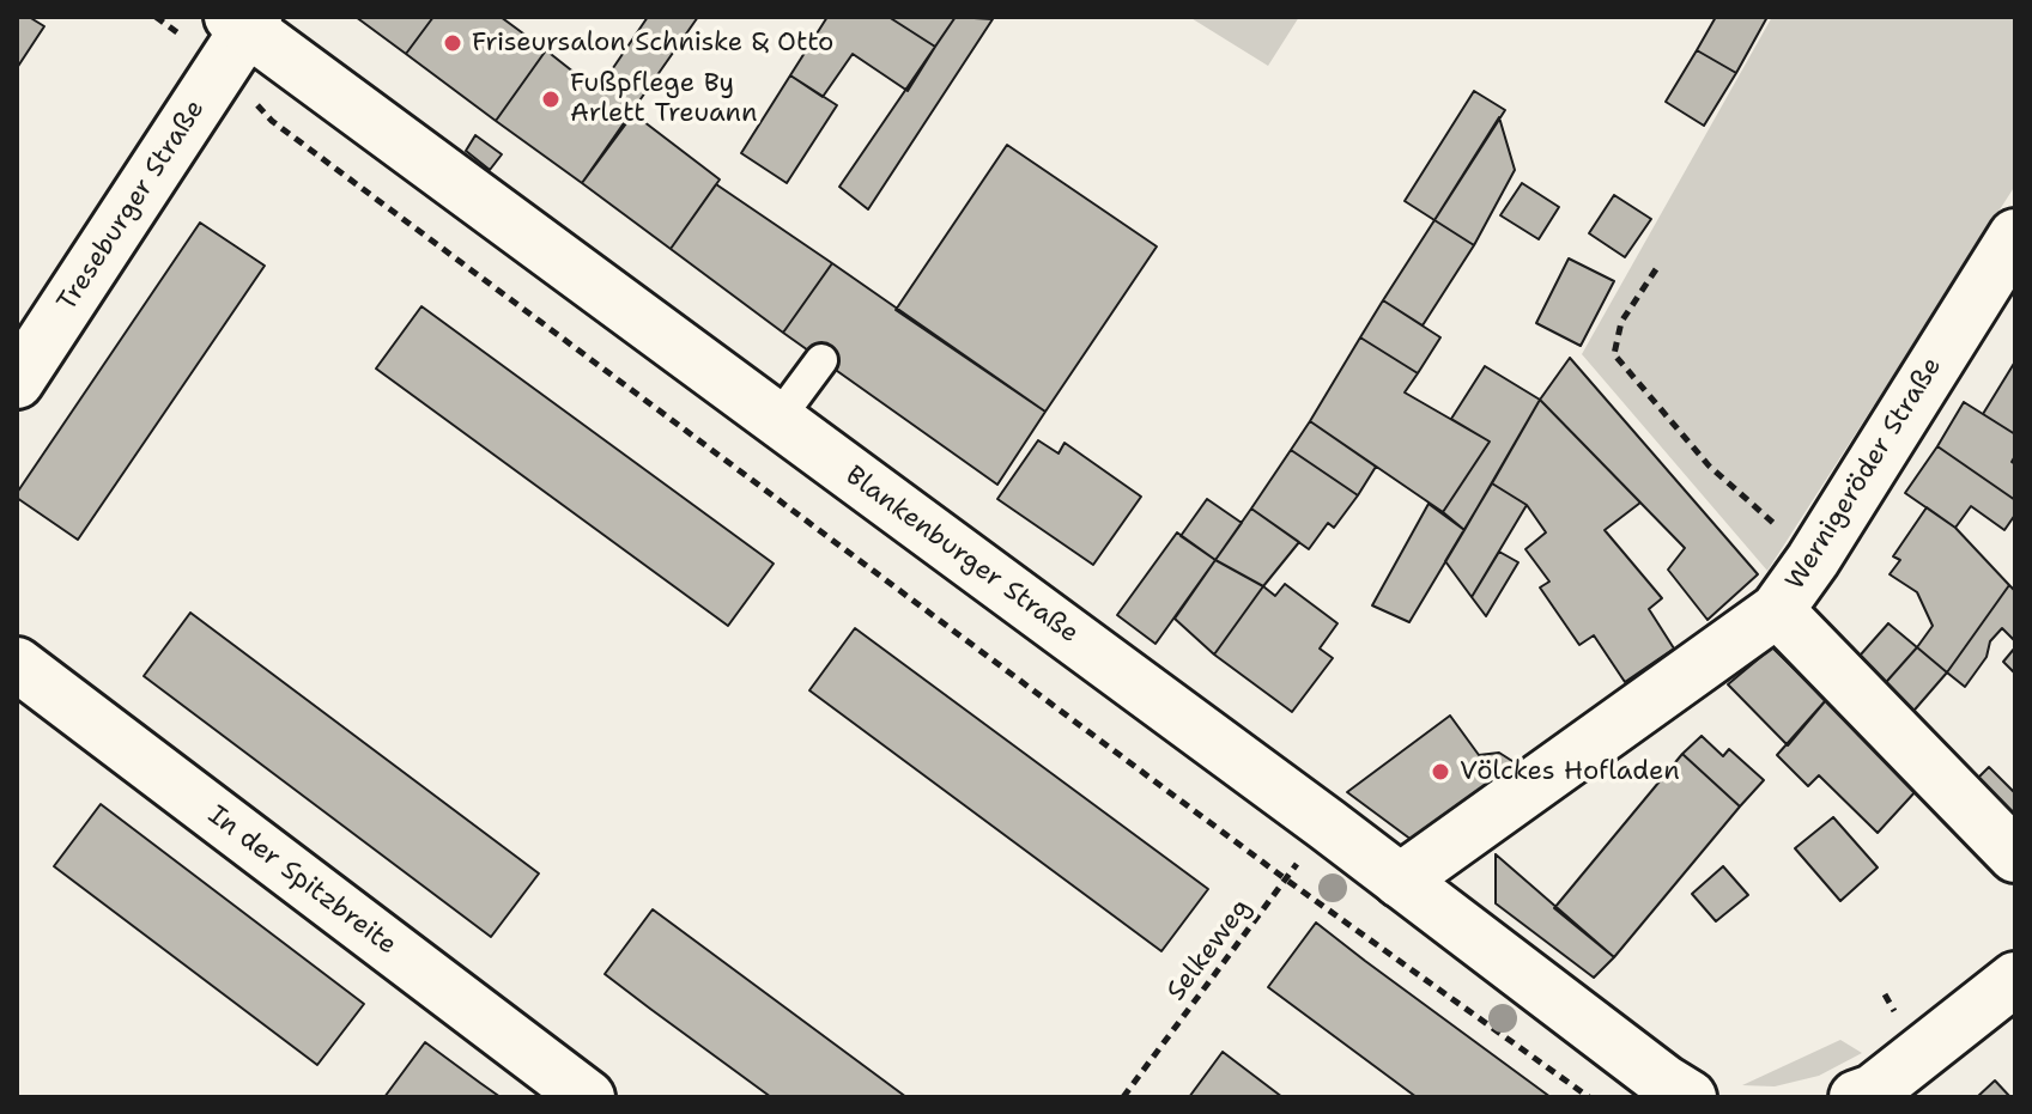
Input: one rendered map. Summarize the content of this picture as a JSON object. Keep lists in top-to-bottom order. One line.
{"streets":{"street":["Treseburger Straße","Wernigeröder Straße","Blankenburger Straße","In der Spitzbreite"],"path":["Selkeweg"]},"crossings":[["Treseburger Straße","Blankenburger Straße"],["Wernigeröder Straße","Blankenburger Straße"],["Blankenburger Straße","Selkeweg"]],"places":["Friseursalon Schniske & Otto","Fußpflege By Arlett Treuann","Völckes Hofladen"]}
